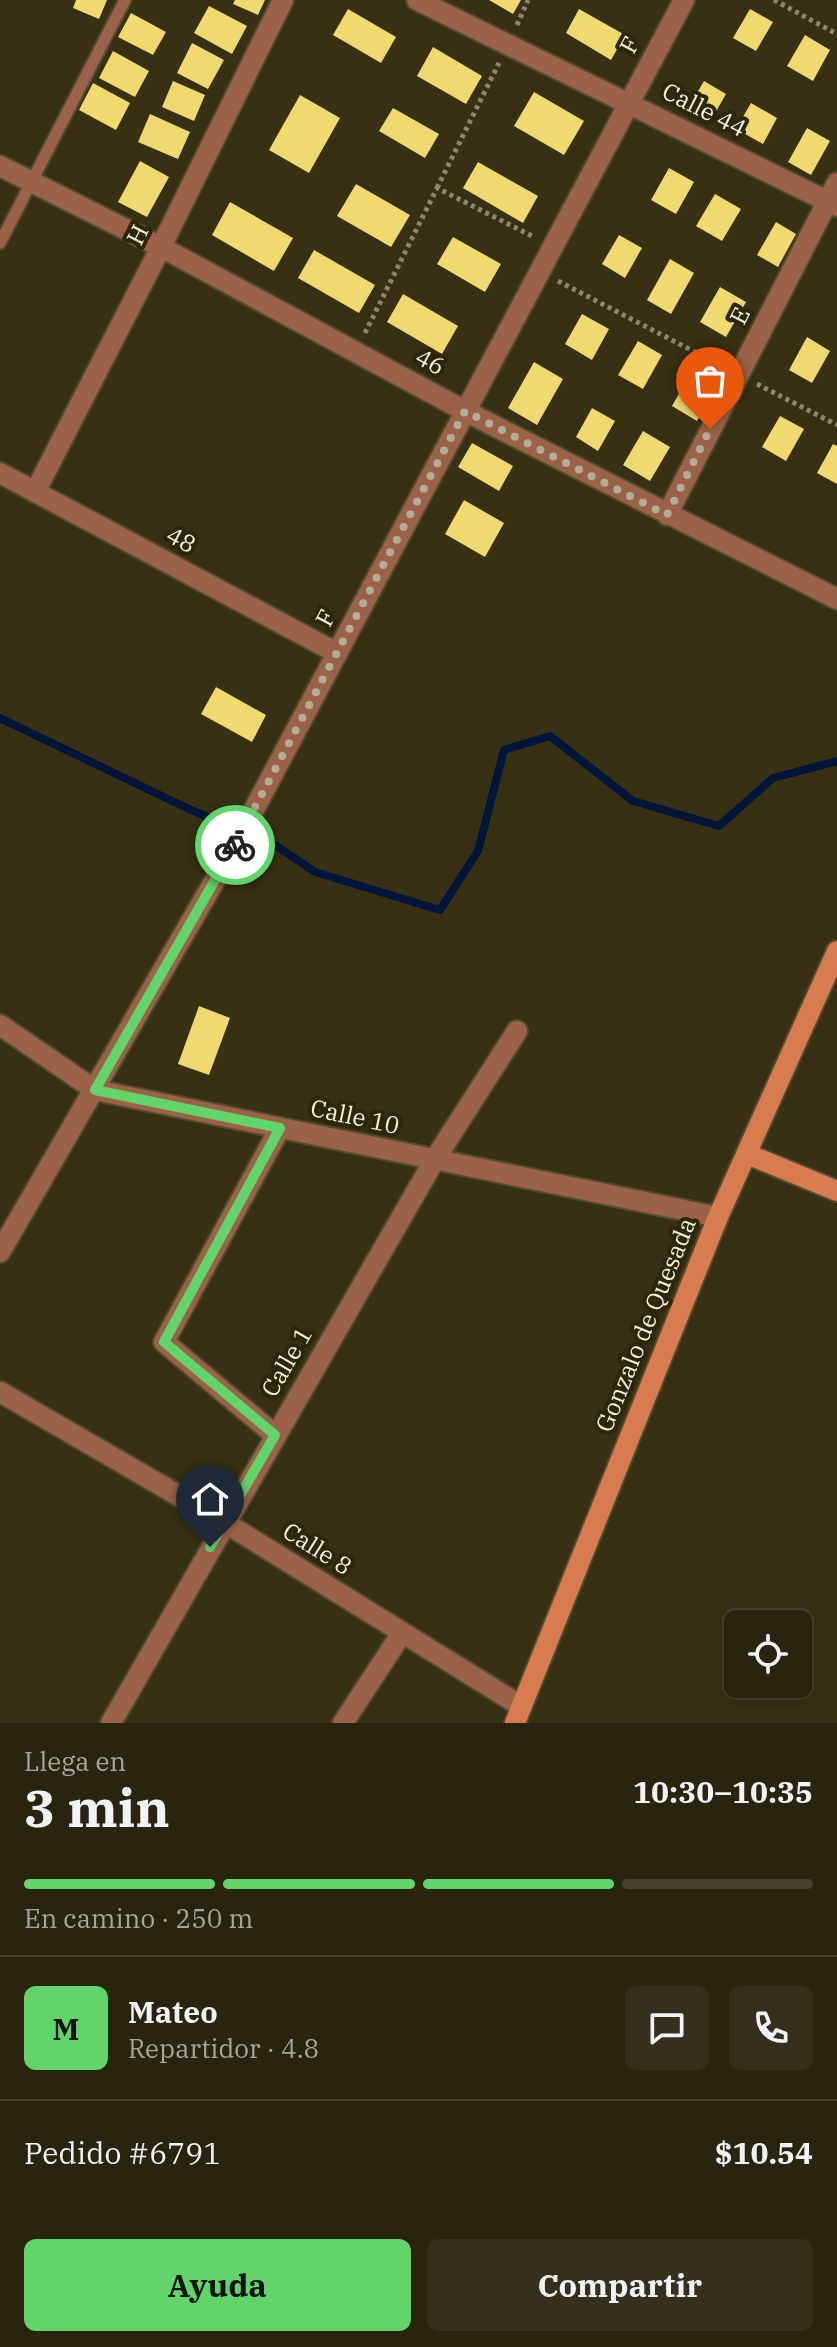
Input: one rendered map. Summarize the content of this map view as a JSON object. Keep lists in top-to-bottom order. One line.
{"streets":{"street":["F","Calle 44","H","E","46","48","Calle 10","Gonzalo de Quesada","Calle 1","Calle 8"]},"crossings":[["F","Calle 44"],["F","46"],["F","48"],["F","Calle 10"],["Calle 44","E"],["H","46"],["H","48"],["E","46"],["Calle 10","Gonzalo de Quesada"],["Calle 10","Calle 1"],["Gonzalo de Quesada","Calle 8"],["Calle 1","Calle 8"]],"page":{"heading":["3 min","Llega en","10:30–10:35"],"panel":["Mateo","Repartidor · 4.8","Pedido #6791","$10.54"],"bar":"En camino · 250 m","round":"M","buttons":["Ayuda","Compartir"]}}
